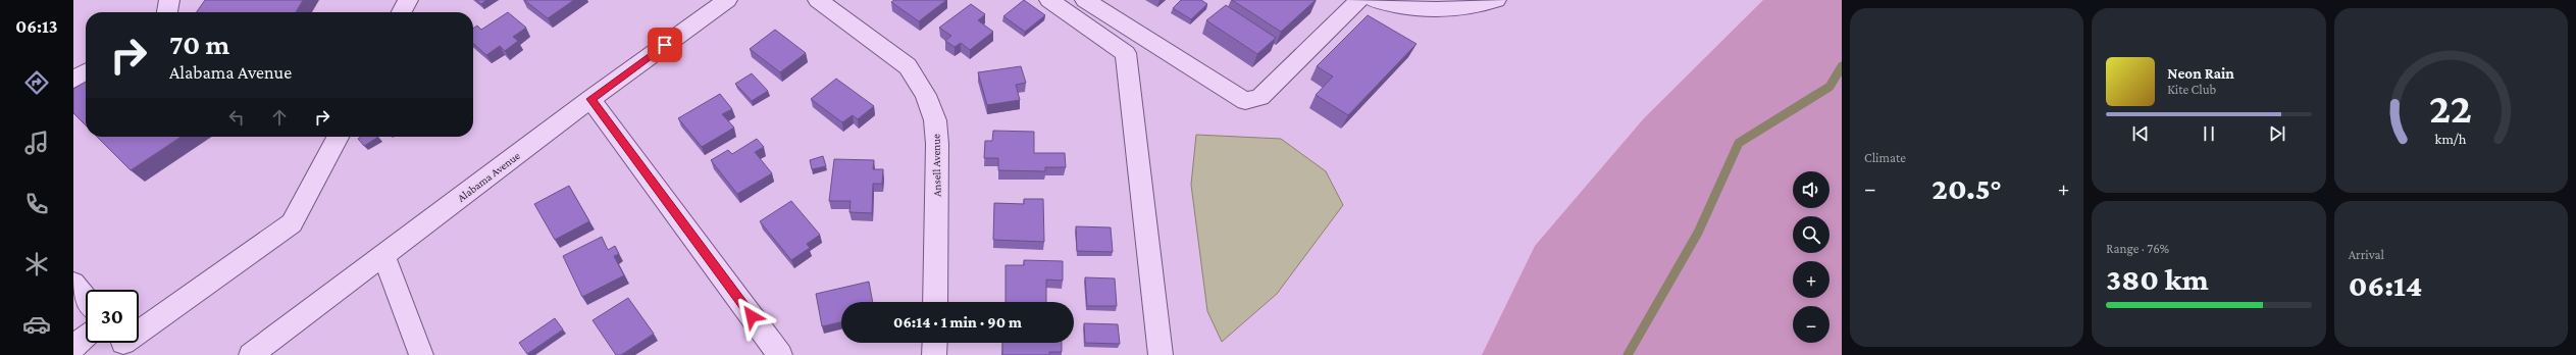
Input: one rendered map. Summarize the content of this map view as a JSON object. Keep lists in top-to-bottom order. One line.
{"streets":{"street":["Ansell Avenue","Alabama Avenue"]},"page":{"tabs":"06:13","tile":["Climate",["Range · 76%","380 km"],["Arrival","06:14"]],"turn":["70 m","Alabama Avenue"],"song":["Neon Rain","Kite Club"],"map_buttons":["+","−"],"heat":["−","20.5°","+"],"limit":"30","trip":"06:14 · 1 min · 90 m","gauge":["22","km/h"]}}
